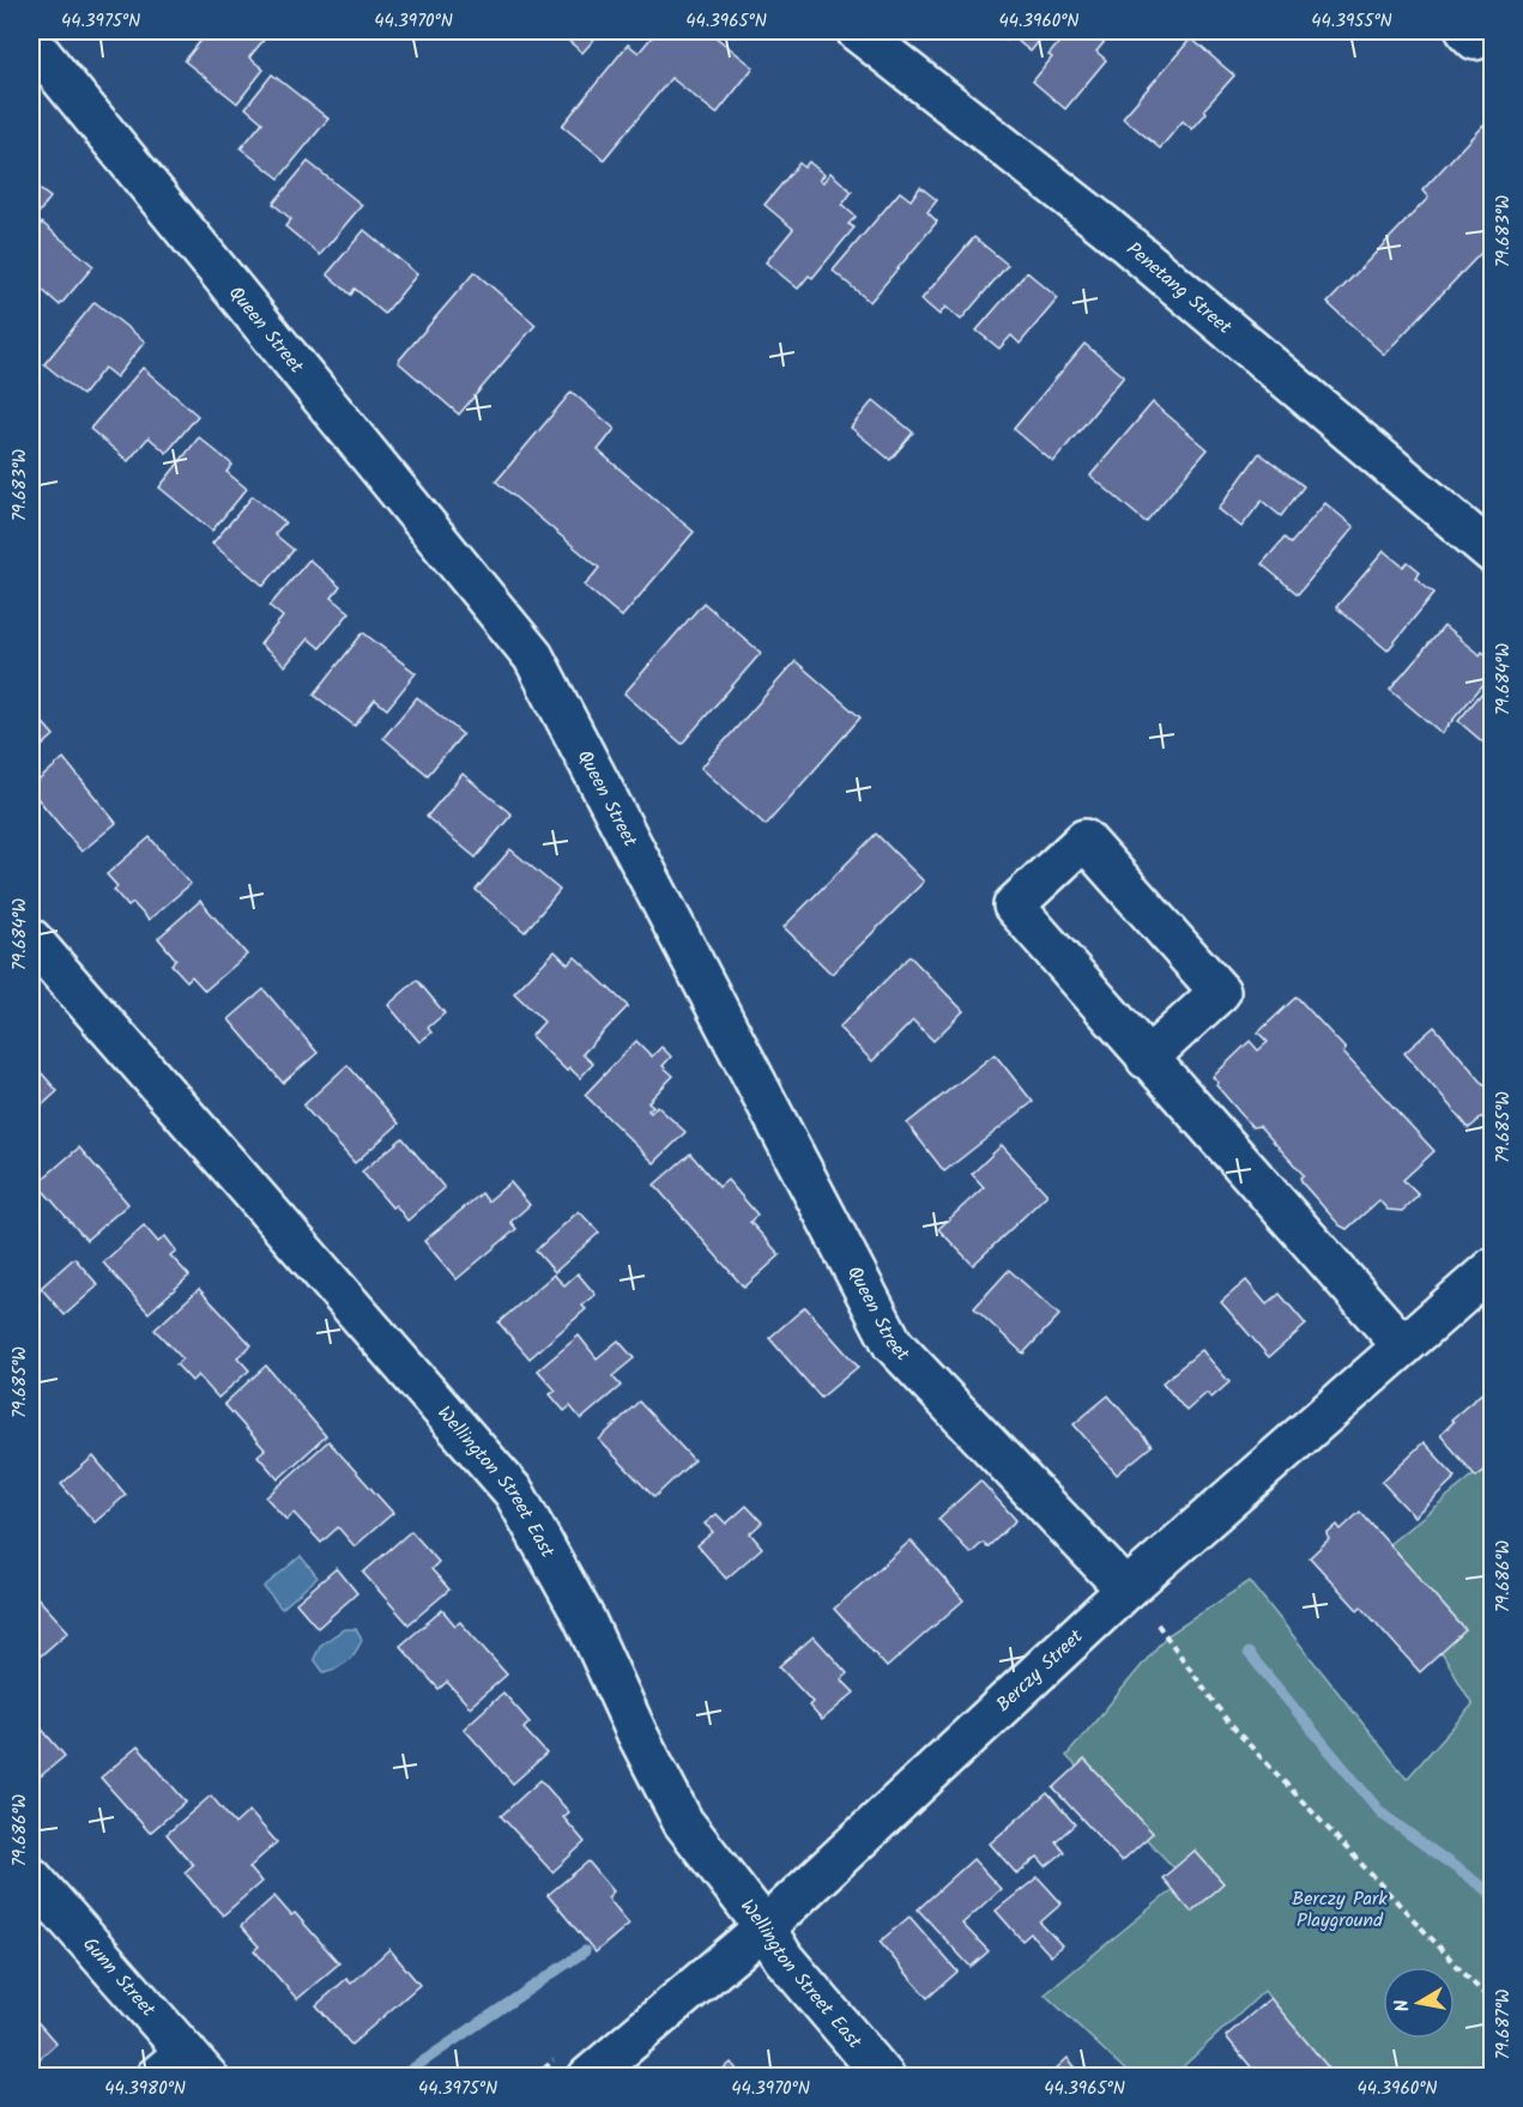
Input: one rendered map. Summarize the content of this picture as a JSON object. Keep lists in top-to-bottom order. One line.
{"streets":{"street":["Penetang Street","Queen Street","Wellington Street East","Berczy Street","Gunn Street"]},"crossings":[["Queen Street","Berczy Street"],["Wellington Street East","Berczy Street"]],"parks":["Berczy Park Playground"],"north":"left","coordinates":["44.3975°N","44.3970°N","44.3965°N","44.3960°N","44.3955°N","79.683°W","79.684°W","79.685°W","79.686°W","79.687°W","44.3980°N"]}
